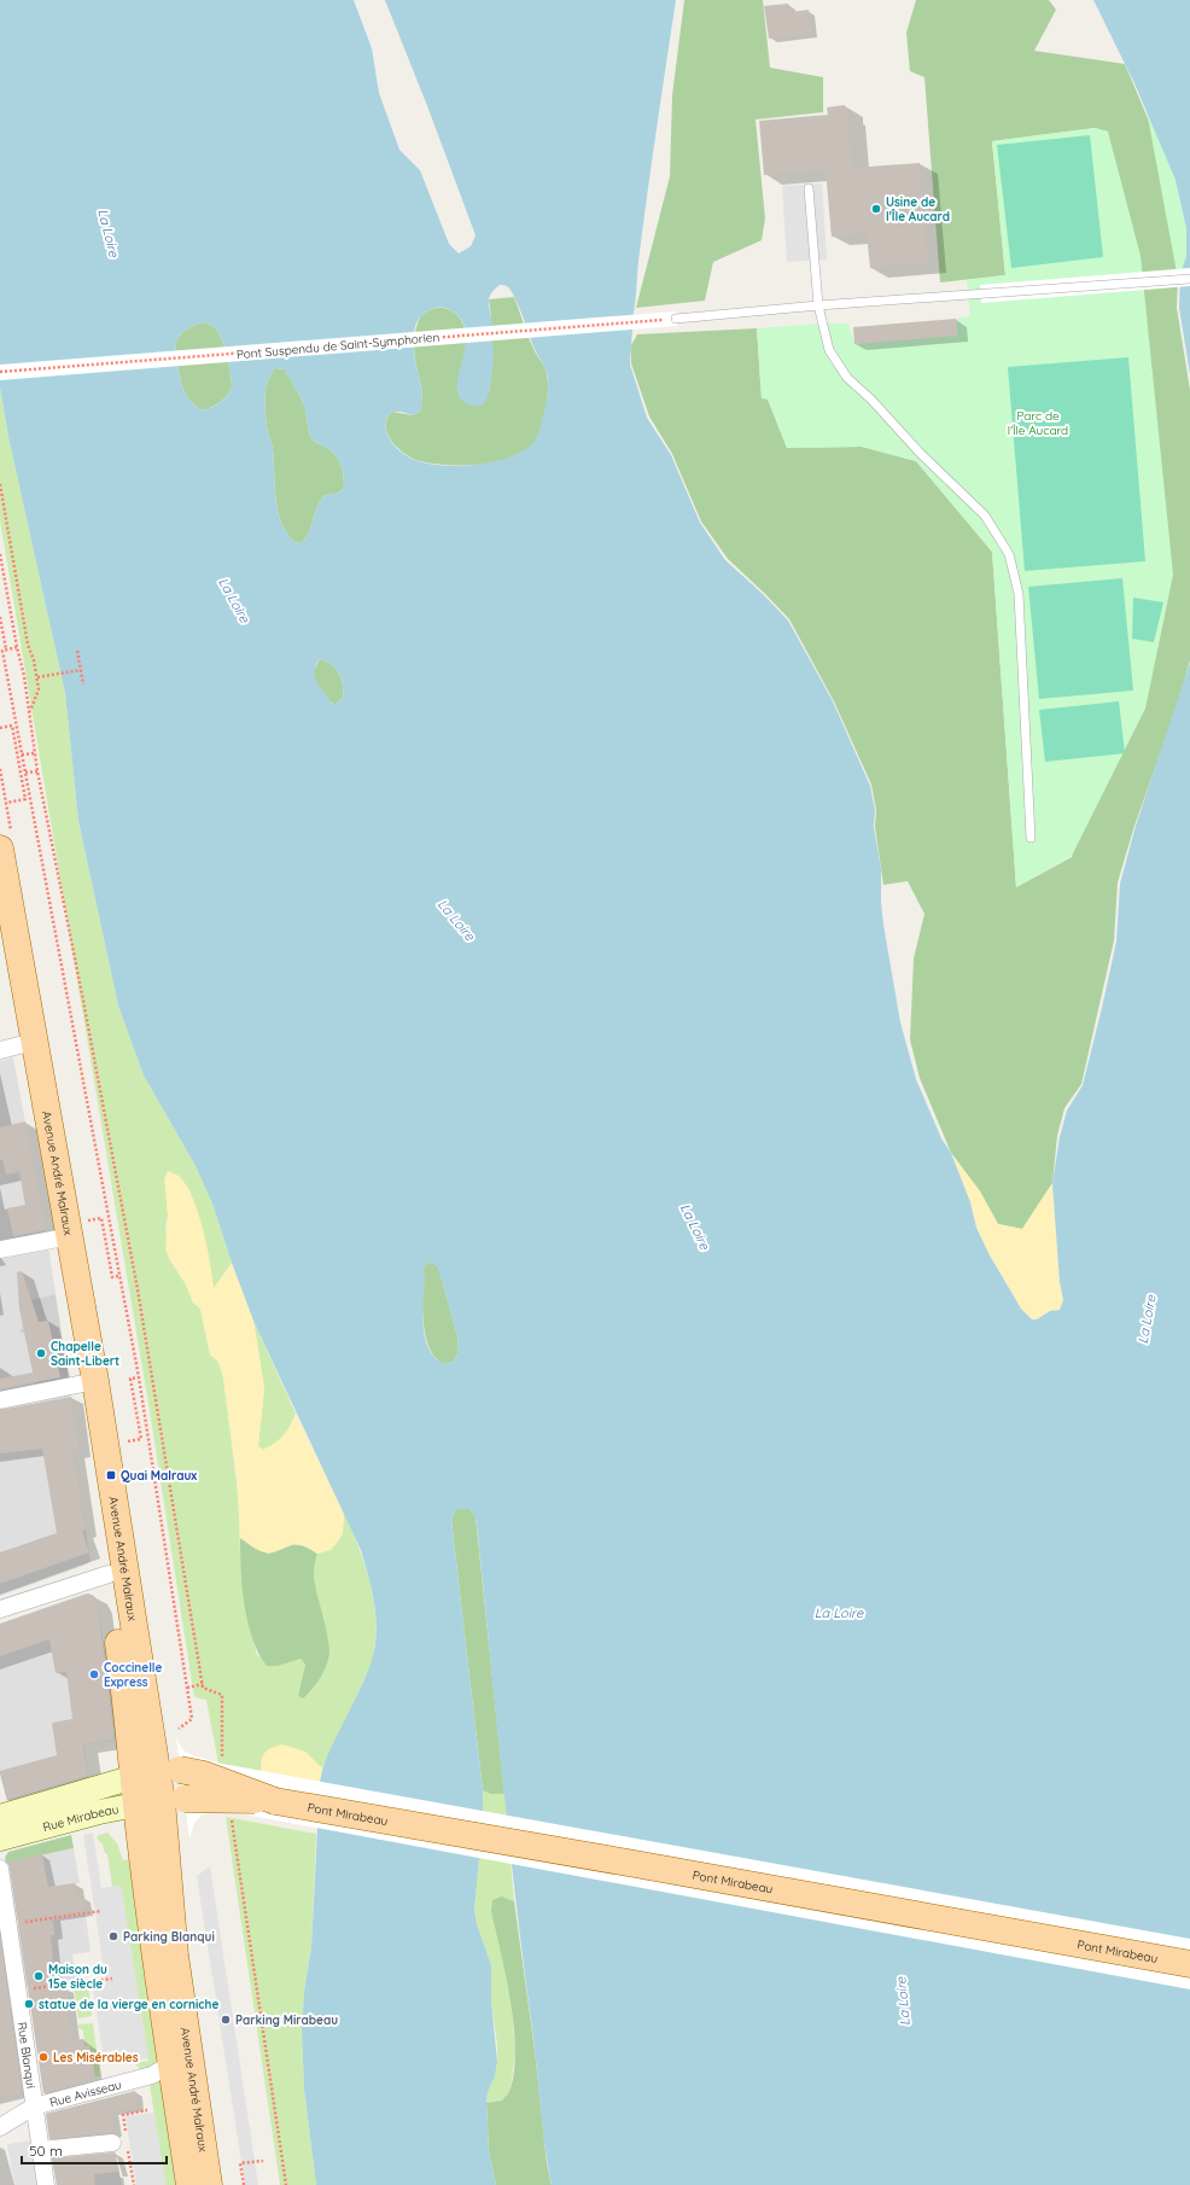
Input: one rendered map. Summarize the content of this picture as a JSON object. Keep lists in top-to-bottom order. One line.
{"streets":{"main road":["Avenue André Malraux","Pont Mirabeau","Rue Mirabeau"],"street":["Rue Blanqui","Rue Avisseau"],"path":["Pont Suspendu de Saint-Symphorien"]},"crossings":[["Avenue André Malraux","Pont Mirabeau"],["Avenue André Malraux","Rue Mirabeau"],["Avenue André Malraux","Rue Avisseau"],["Pont Mirabeau","Rue Mirabeau"],["Rue Blanqui","Rue Avisseau"]],"water":["La Loire"],"parks":["Parc de l'Île Aucard"],"places":{"other":["Usine de l'Île Aucard","Chapelle Saint-Libert","Coccinelle Express","Parking Blanqui","Maison du 15e siècle","statue de la vierge en corniche","Parking Mirabeau","Les Misérables"],"transit":["Quai Malraux"]},"scale_bar":"50 m"}
